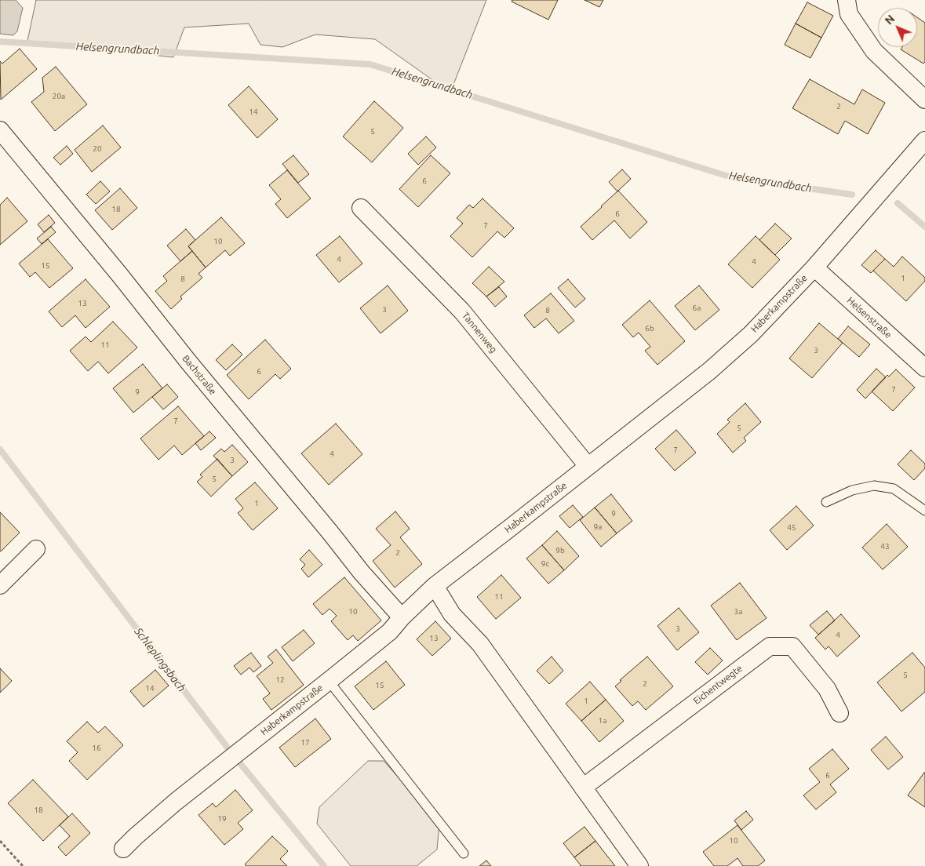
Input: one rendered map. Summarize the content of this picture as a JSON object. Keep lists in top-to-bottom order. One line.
{"streets":{"street":["Haberkampstraße","Helsenstraße","Tannenweg","Bachstraße","Eichentwegte"]},"crossings":[["Haberkampstraße","Helsenstraße"],["Haberkampstraße","Tannenweg"],["Haberkampstraße","Bachstraße"]],"water":["Helsengrundbach","Schleplingsbach"],"house_numbers":["20a","2","14","5","20","6","18","6","7","10","4","4","15","1","8","13","6a","3","8","6b","11","3","6","7","9","7","5","7","4","3","5","1","9","9a","45","43","9b","2","9c","11","10","3a","3","4","13","5","12","2","15","14","1","1a","17","16","6","18","19","10"],"north":"top left"}
